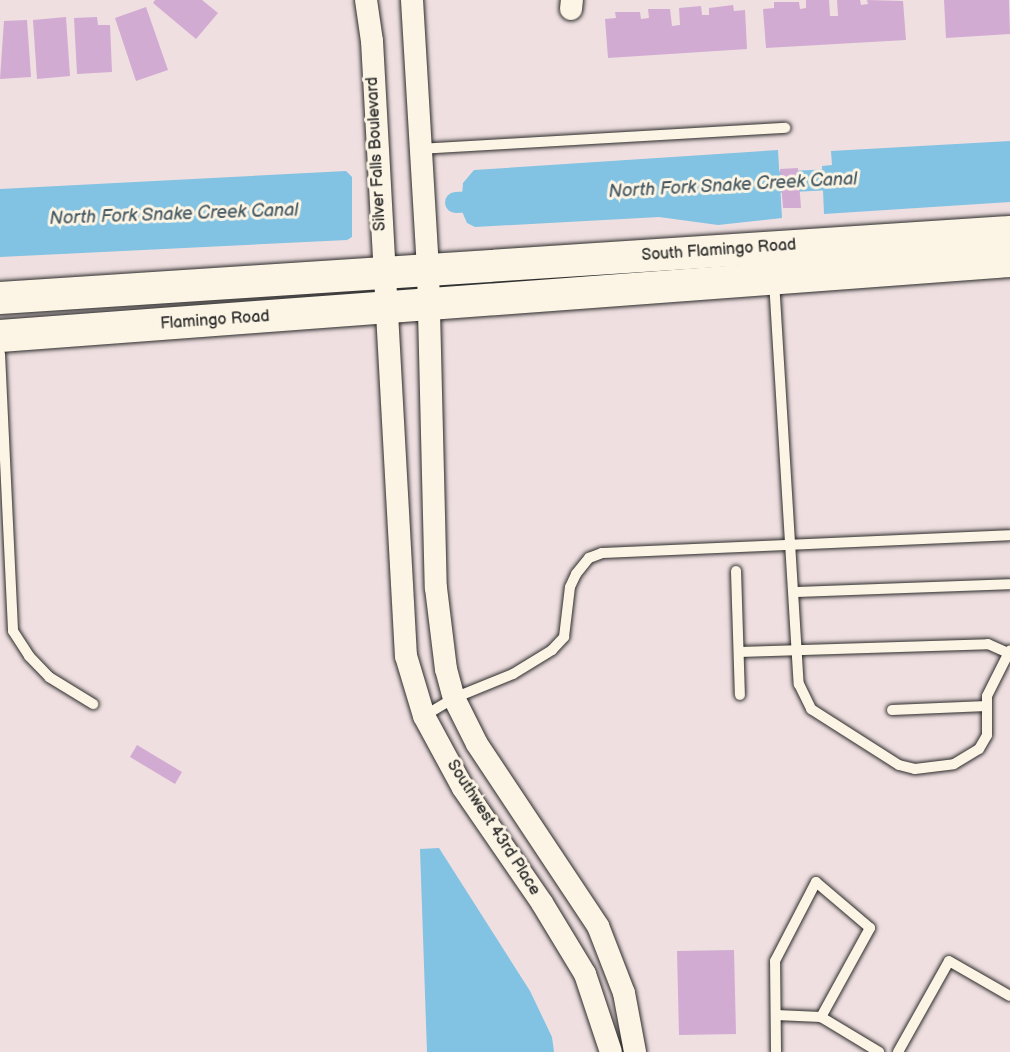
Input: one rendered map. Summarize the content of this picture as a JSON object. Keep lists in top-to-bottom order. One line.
{"streets":{"main road":["South Flamingo Road","Flamingo Road"],"street":["Silver Falls Boulevard","Southwest 43rd Place"]},"crossings":[["Silver Falls Boulevard","Flamingo Road"],["Silver Falls Boulevard","Southwest 43rd Place"],["South Flamingo Road","Flamingo Road"],["South Flamingo Road","Southwest 43rd Place"],["Flamingo Road","Southwest 43rd Place"]],"water":["North Fork Snake Creek Canal"]}
